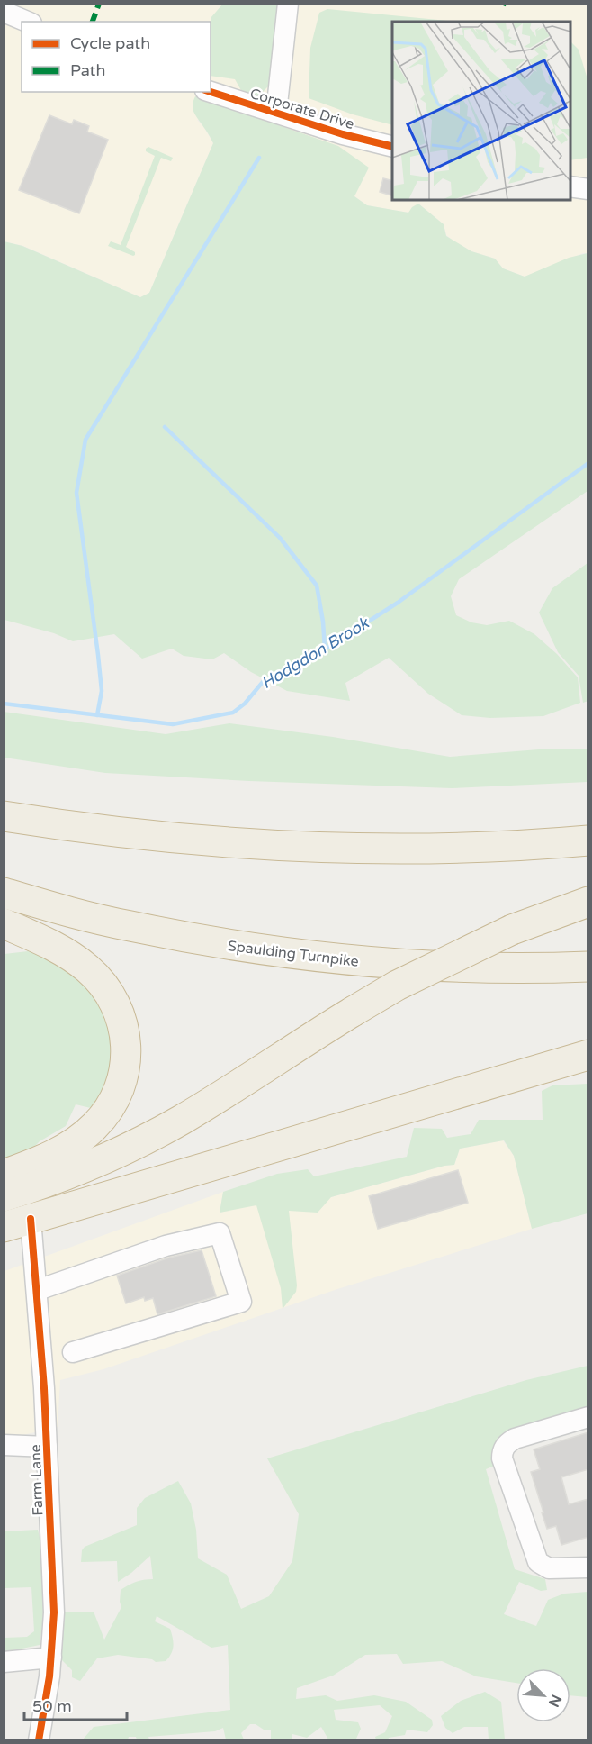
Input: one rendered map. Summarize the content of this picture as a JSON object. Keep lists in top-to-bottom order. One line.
{"streets":{"highway":["Spaulding Turnpike"],"street":["Corporate Drive","Farm Lane"]},"water":["Hodgdon Brook"],"legend":["Cycle path","Path"],"scale_bar":"50 m","north":"bottom right"}
